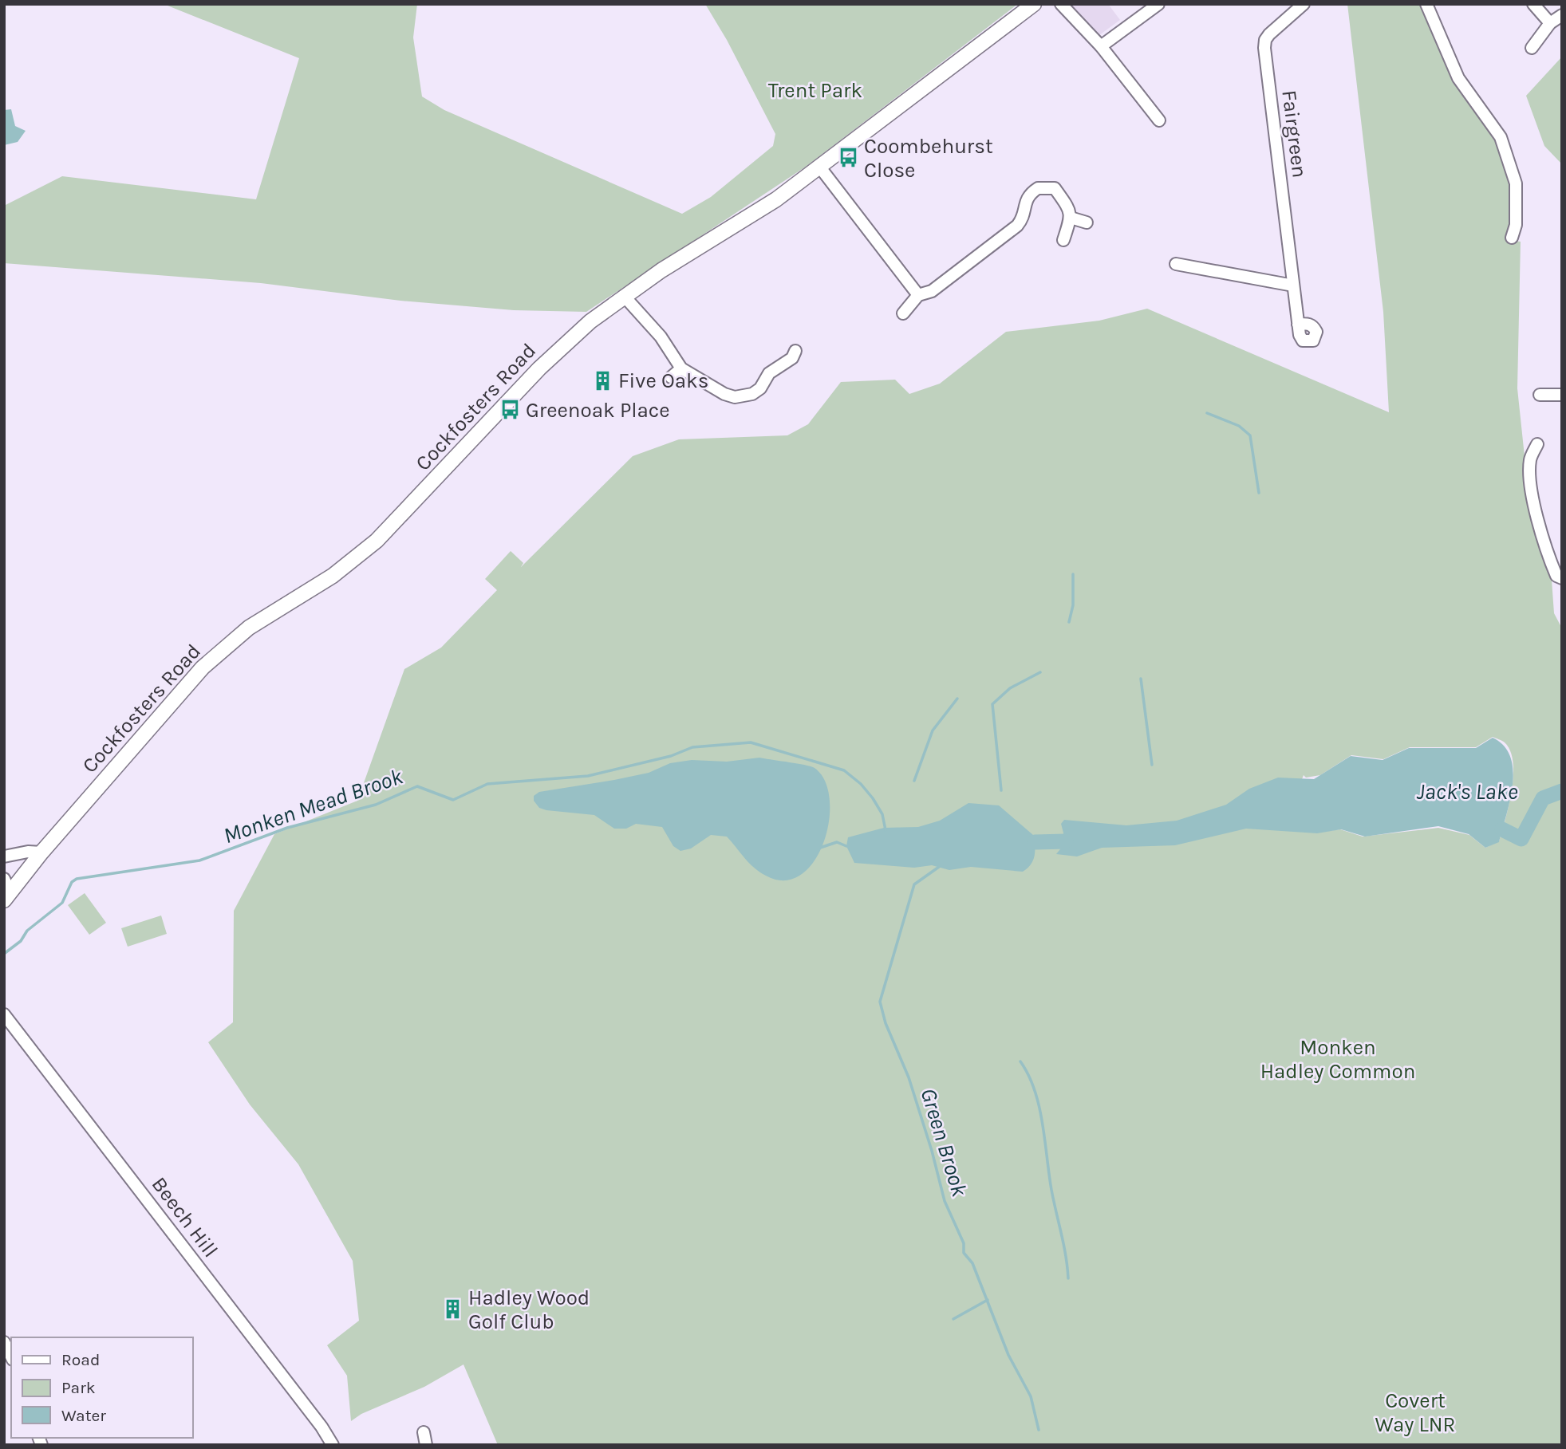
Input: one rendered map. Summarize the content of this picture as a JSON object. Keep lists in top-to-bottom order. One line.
{"streets":{"main road":["Cockfosters Road"],"street":["Fairgreen","Beech Hill"]},"water":["Jack's Lake","Monken Mead Brook","Green Brook"],"parks":["Trent Park","Monken Hadley Common","Covert Way LNR"],"places":{"bus stop":["Coombehurst Close","Greenoak Place"],"building":["Five Oaks","Hadley Wood Golf Club"]},"legend":["Road","Park","Water"]}
